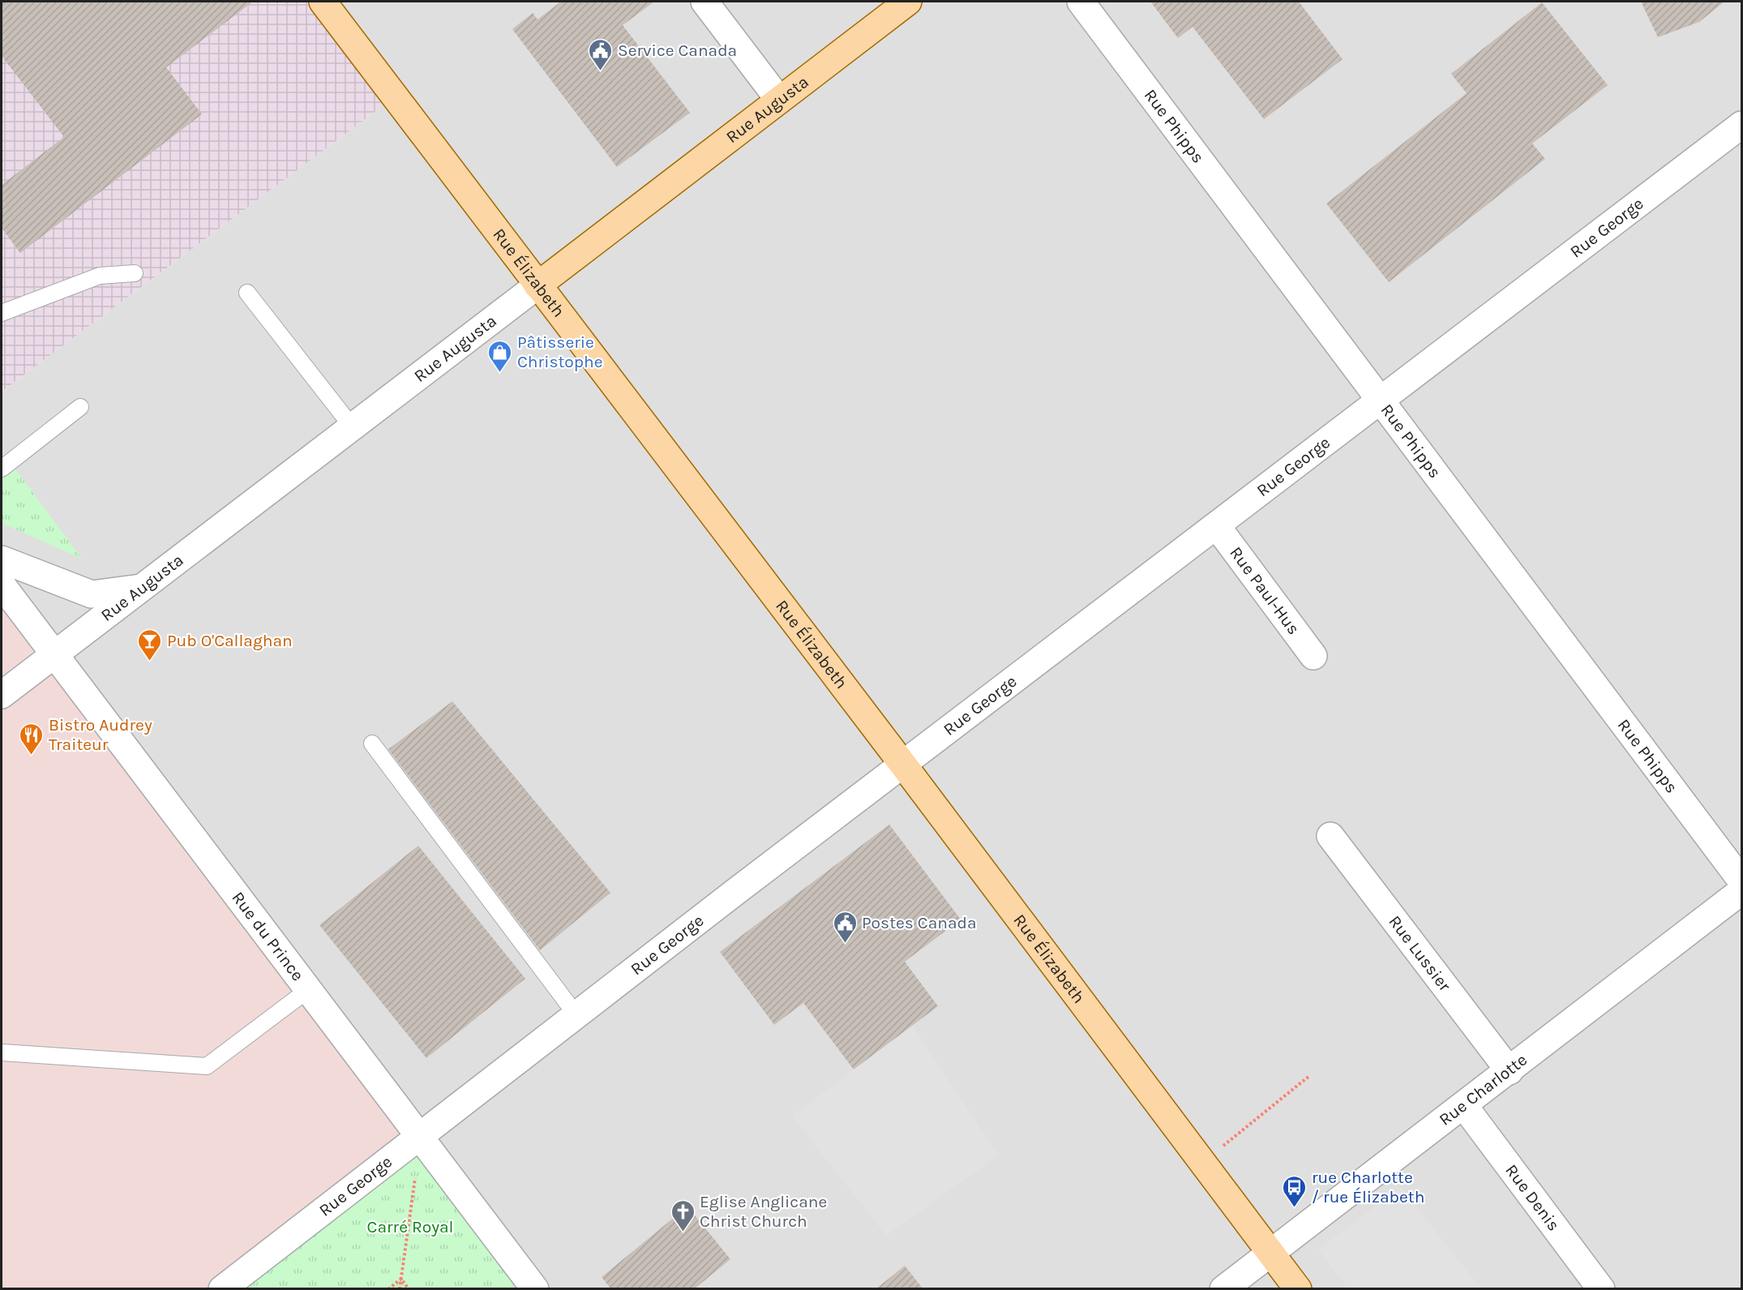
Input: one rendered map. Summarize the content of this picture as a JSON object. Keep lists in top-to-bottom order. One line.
{"streets":{"main road":["Rue Augusta","Rue Élizabeth"],"street":["Rue Phipps","Rue George","Rue Paul-Hus","Rue du Prince","Rue Lussier","Rue Charlotte","Rue Denis"]},"crossings":[["Rue Augusta","Rue Élizabeth"],["Rue Augusta","Rue du Prince"],["Rue Phipps","Rue George"],["Rue George","Rue Élizabeth"],["Rue George","Rue Paul-Hus"],["Rue George","Rue du Prince"],["Rue Élizabeth","Rue Charlotte"],["Rue Lussier","Rue Charlotte"],["Rue Charlotte","Rue Denis"]],"parks":["Carré Royal"],"places":{"public building":["Service Canada","Postes Canada"],"shop":["Pâtisserie Christophe"],"bar":["Pub O'Callaghan"],"restaurant":["Bistro Audrey Traiteur"],"bus stop":["rue Charlotte / rue Élizabeth"],"church":["Eglise Anglicane Christ Church"]}}
